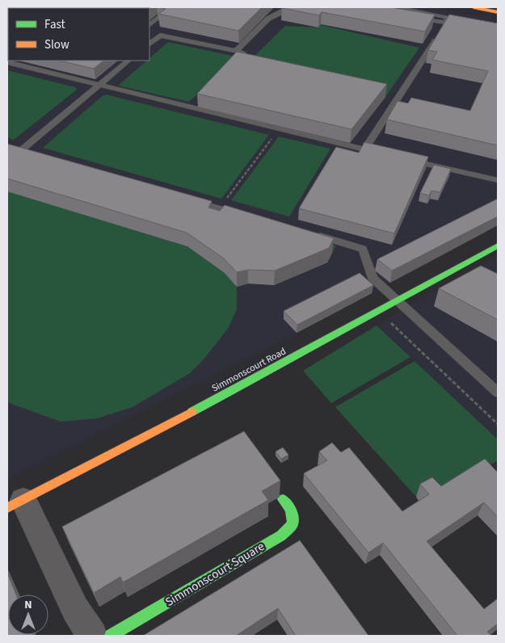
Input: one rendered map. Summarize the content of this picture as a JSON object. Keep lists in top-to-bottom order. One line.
{"streets":{"street":["Simmonscourt Road","Simmonscourt Square"]},"legend":["Fast","Slow"],"north":"top"}
